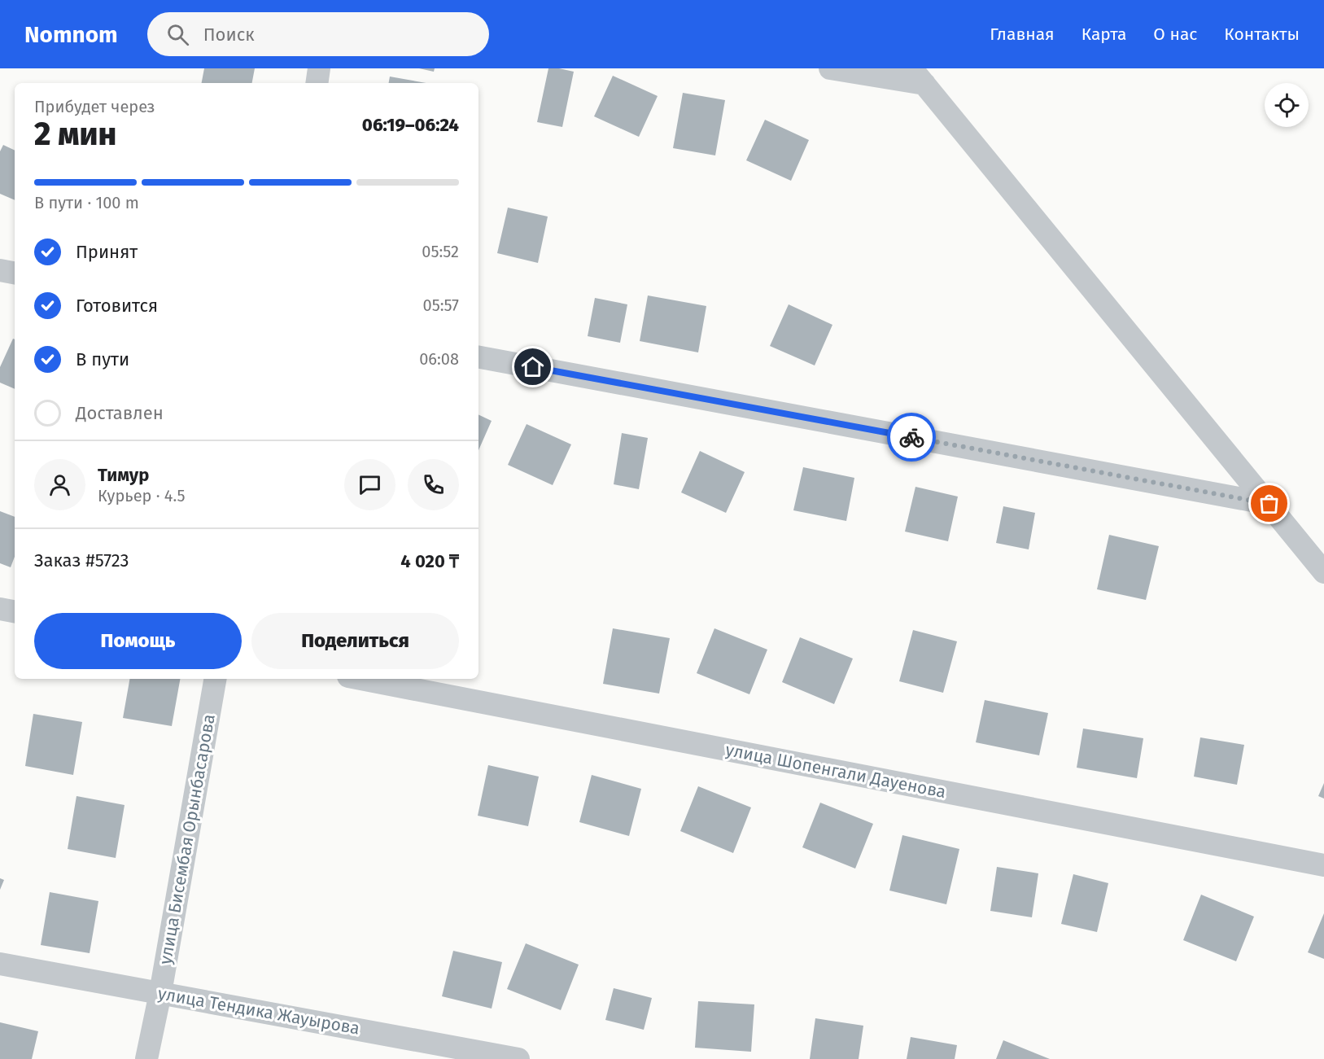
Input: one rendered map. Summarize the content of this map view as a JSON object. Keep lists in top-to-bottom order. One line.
{"streets":{"street":["улица Шопенгали Дауенова","улица Бисембая Орынбасарова","улица Тендика Жауырова"]},"crossings":[["улица Бисембая Орынбасарова","улица Тендика Жауырова"]],"page":{"header":"Nomnom","search":"Поиск","nav":["Главная","Карта","О нас","Контакты"],"heading":["2 мин","Прибудет через","06:19–06:24"],"panel":["Тимур","Курьер · 4.5","Заказ #5723","4 020 ₸"],"bar":"В пути · 100 m","list":[["Принят","05:52"],["Готовится","05:57"],["В пути","06:08"],"Доставлен"],"buttons":["Помощь","Поделиться"]}}
